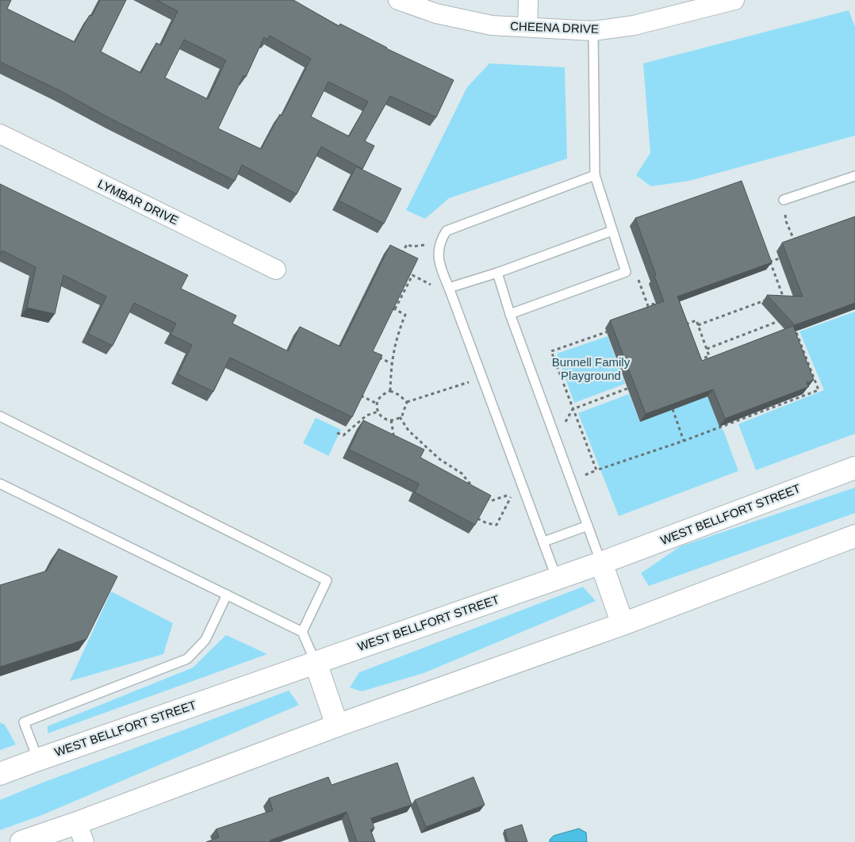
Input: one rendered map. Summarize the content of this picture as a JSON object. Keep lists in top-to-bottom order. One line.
{"streets":{"main road":["WEST BELLFORT STREET"],"street":["CHEENA DRIVE","LYMBAR DRIVE"]},"parks":["Bunnell Family Playground"]}
